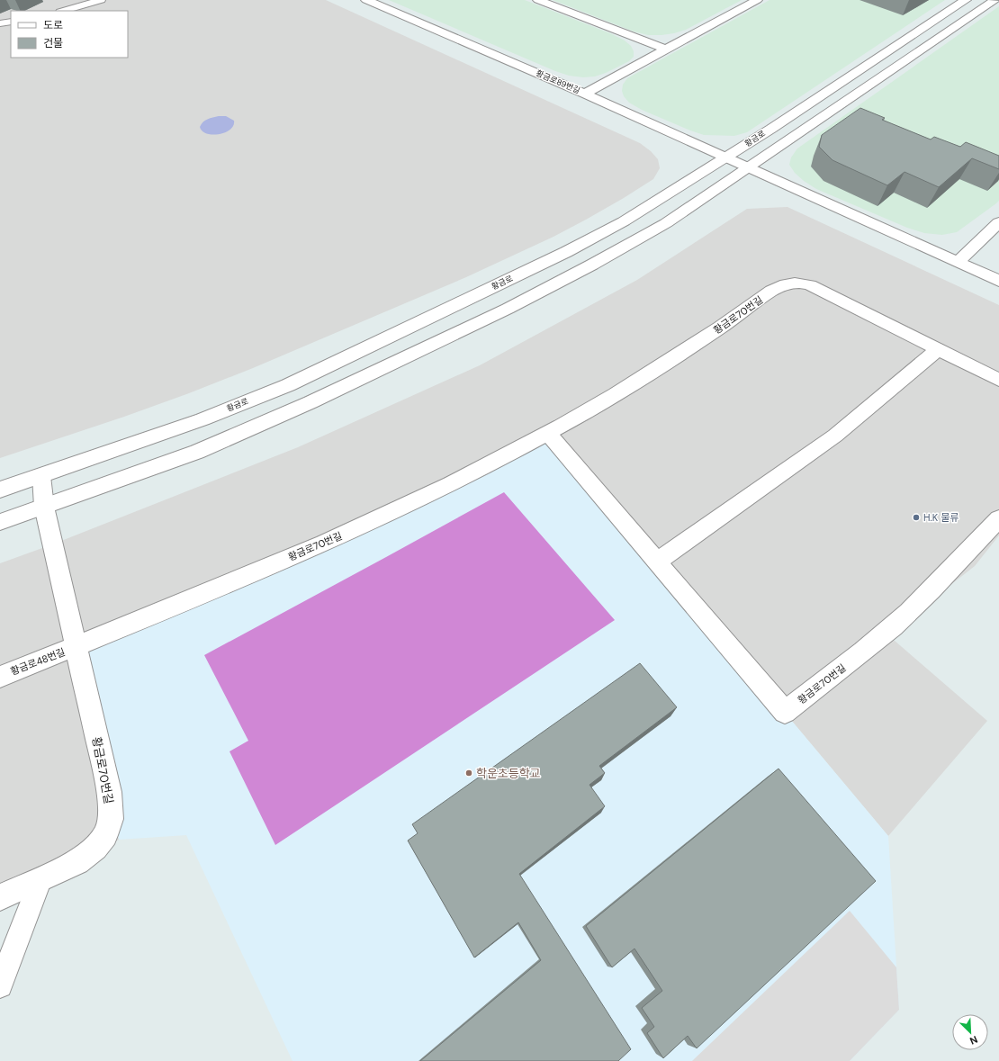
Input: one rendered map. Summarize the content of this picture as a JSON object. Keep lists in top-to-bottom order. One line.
{"streets":{"street":["황금로89번길","황금로","황금로70번길","황금로48번길"]},"crossings":[["황금로89번길","황금로"],["황금로","황금로70번길"],["황금로70번길","황금로48번길"]],"places":["H.K 물류","학운초등학교"],"legend":["도로","건물"],"north":"bottom right"}
